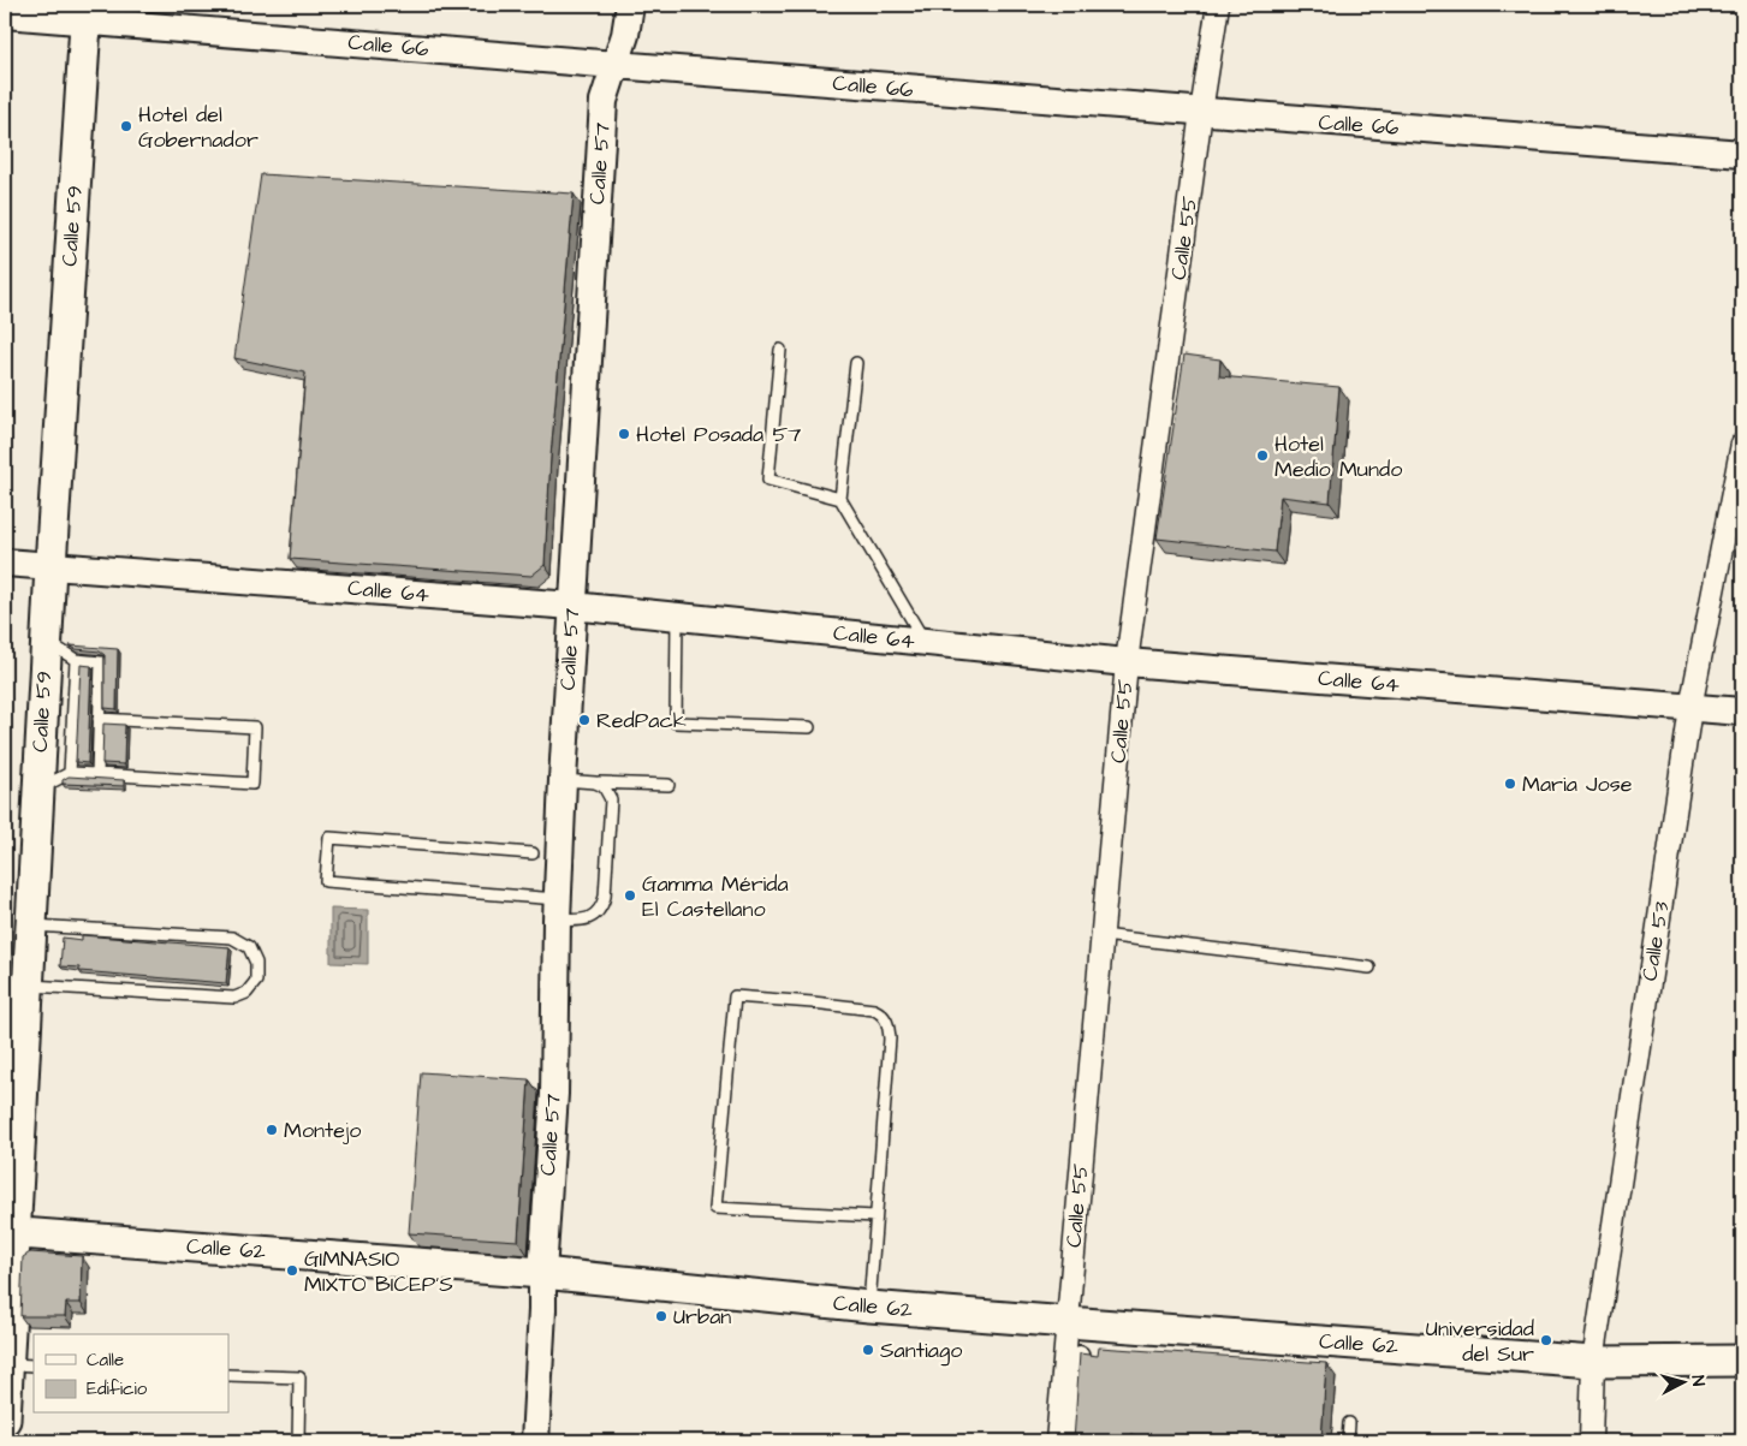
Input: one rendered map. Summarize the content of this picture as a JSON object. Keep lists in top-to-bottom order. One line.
{"streets":{"main road":["Calle 59","Calle 62"],"street":["Calle 66","Calle 57","Calle 55","Calle 64","Calle 53"]},"crossings":[["Calle 66","Calle 57"],["Calle 66","Calle 59"],["Calle 66","Calle 55"],["Calle 57","Calle 64"],["Calle 57","Calle 62"],["Calle 59","Calle 64"],["Calle 59","Calle 62"],["Calle 55","Calle 64"],["Calle 55","Calle 62"],["Calle 64","Calle 53"],["Calle 53","Calle 62"]],"places":["Hotel del Gobernador","Hotel Posada 57","Hotel Medio Mundo","RedPack","Maria Jose","Gamma Mérida El Castellano","Montejo","GIMNASIO MIXTO BICEP'S","Urban","Universidad del Sur","Santiago"],"legend":["Calle","Edificio"],"north":"right"}
